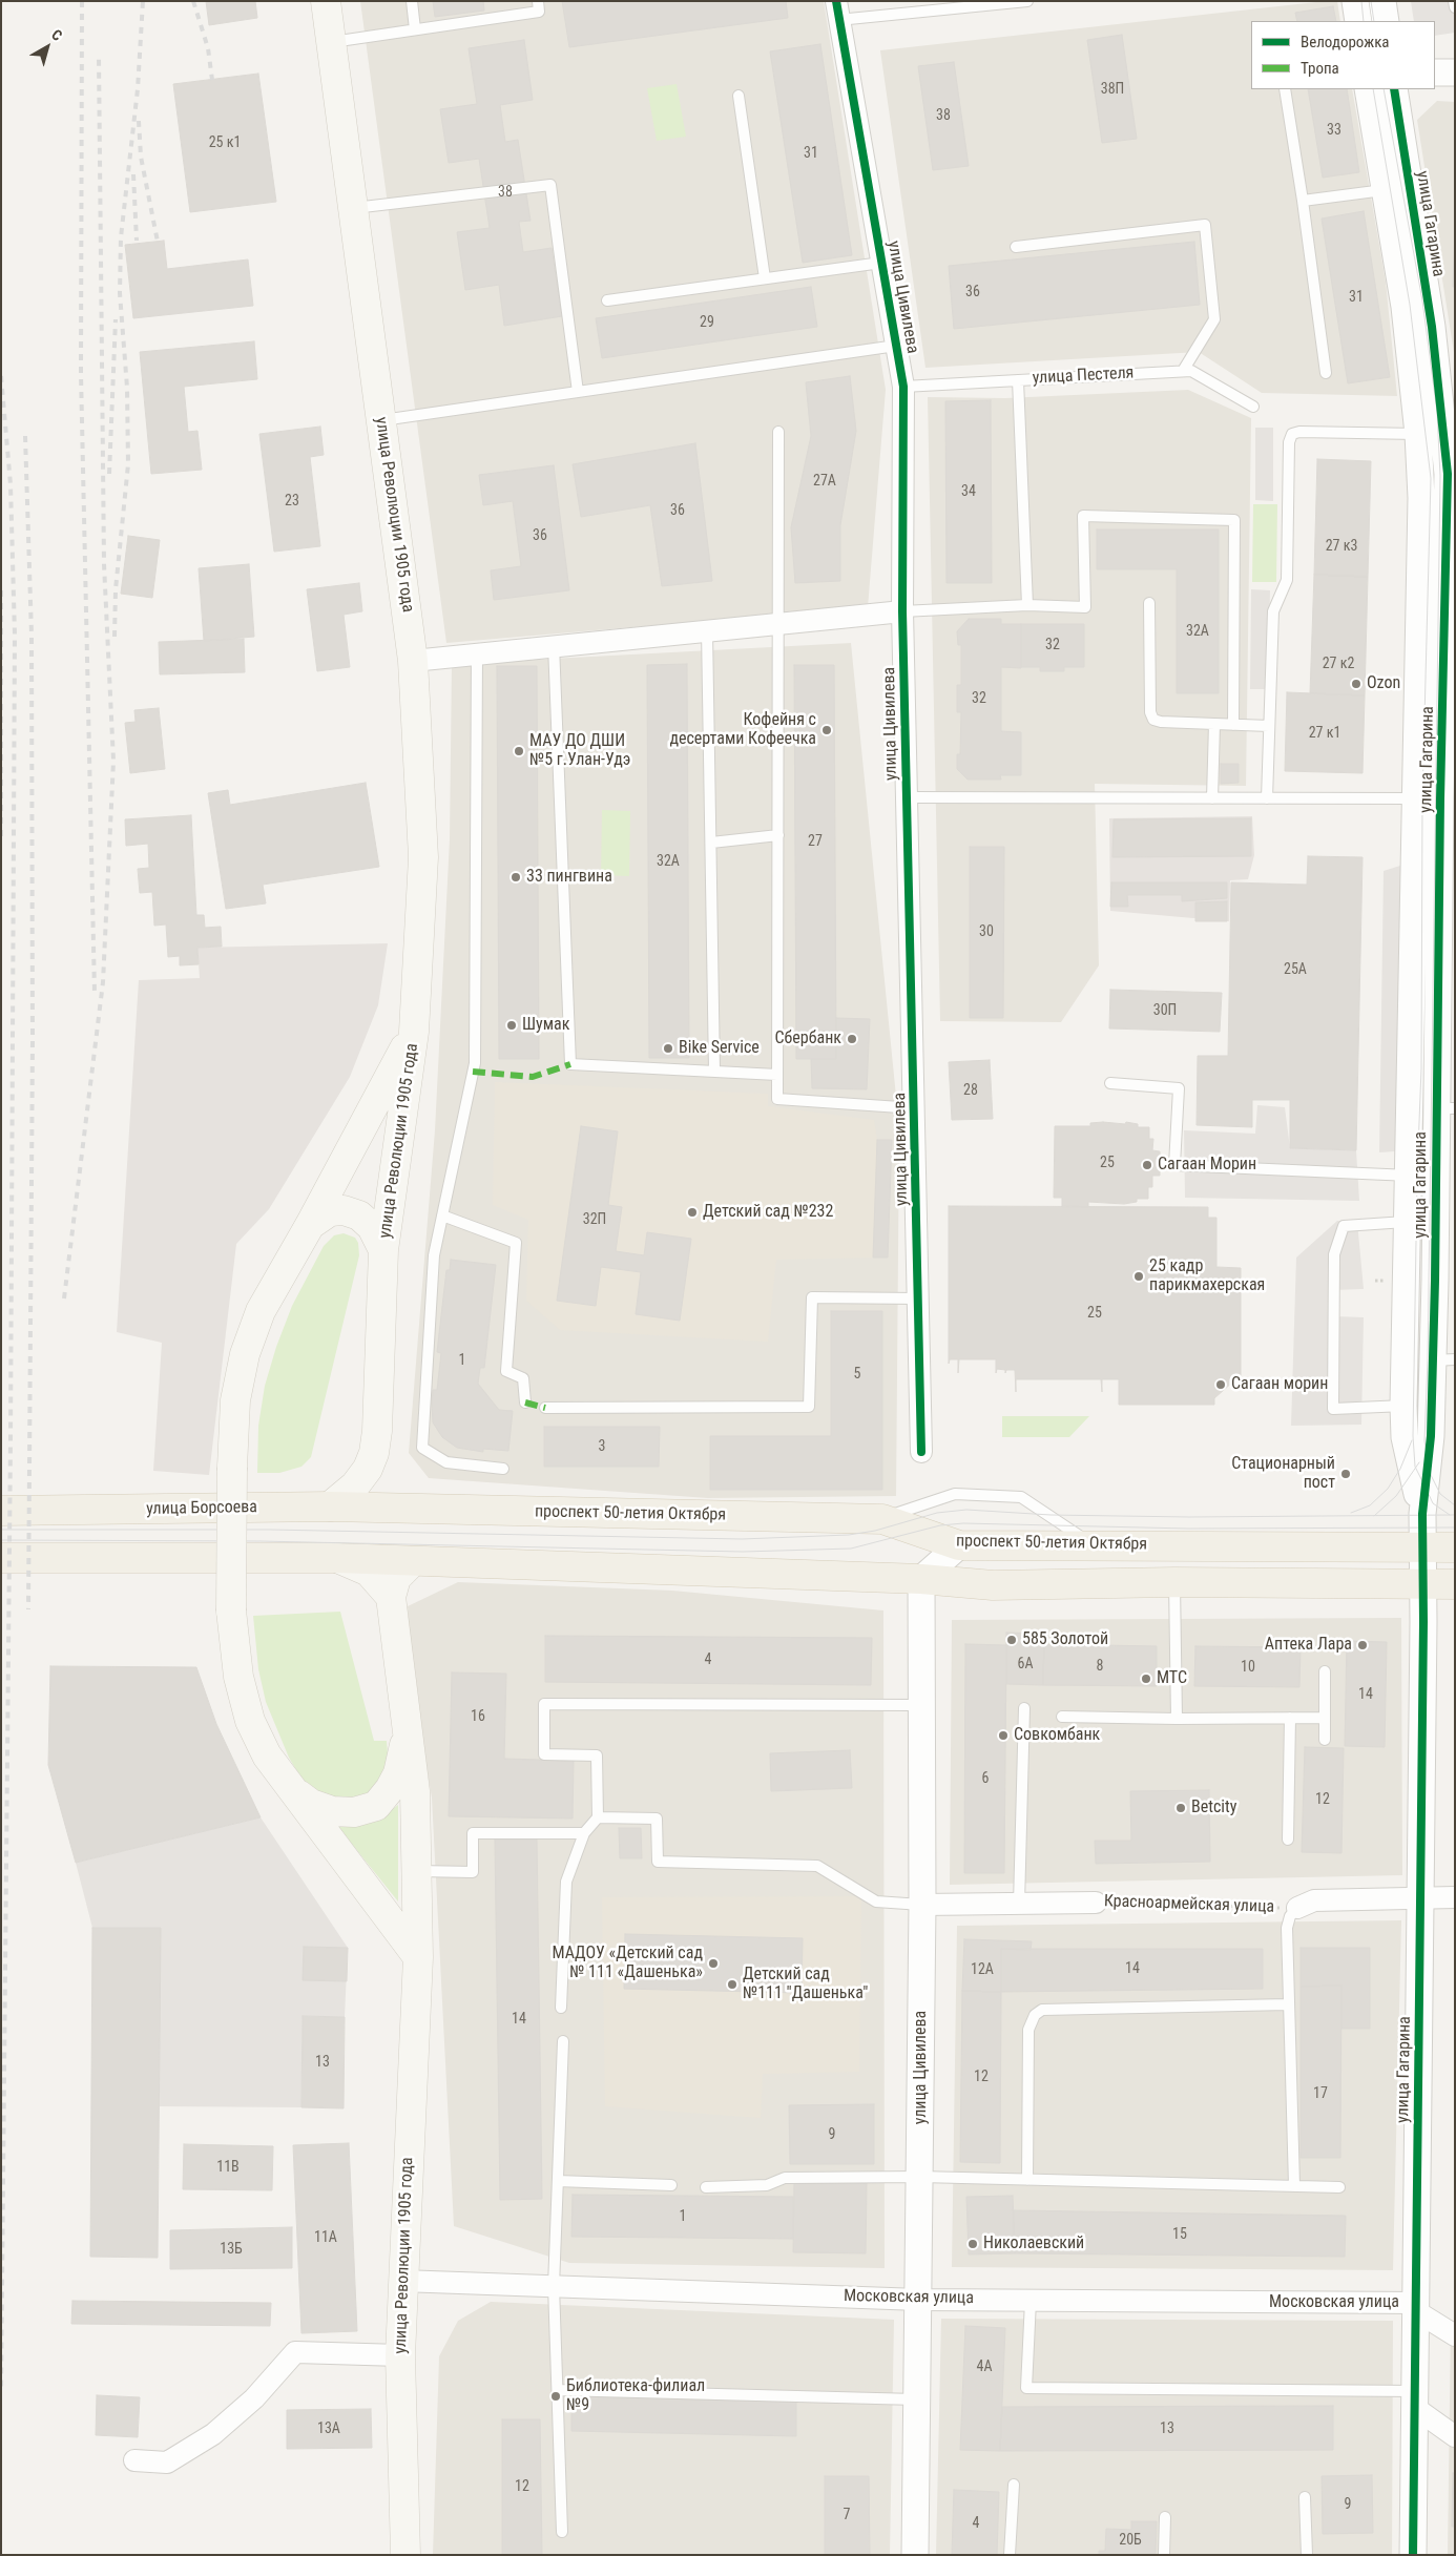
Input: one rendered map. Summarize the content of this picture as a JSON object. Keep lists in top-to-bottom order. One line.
{"streets":{"main road":["улица Революции 1905 года","улица Борсоева","проспект 50-летия Октября"],"street":["улица Гагарина","улица Цивилева","Красноармейская улица","Московская улица"],"lane":["улица Пестеля"]},"crossings":[["улица Гагарина","проспект 50-летия Октября"],["улица Гагарина","Красноармейская улица"],["улица Гагарина","Московская улица"],["улица Цивилева","улица Пестеля"],["улица Цивилева","Красноармейская улица"],["улица Цивилева","Московская улица"],["улица Революции 1905 года","улица Борсоева"],["улица Революции 1905 года","Московская улица"],["улица Борсоева","проспект 50-летия Октября"]],"places":["Ozon","Кофейня с десертами Кофеечка","МАУ ДО ДШИ №5 г.Улан-Удэ","33 пингвина","Шумак","Сбербанк","Bike Service","Сагаан Морин","Детский сад №232","25 кадр парикмахерская","Сагаан морин","Стационарный пост","585 Золотой","Аптека Лара","МТС","Совкомбанк","Betcity","МАДОУ «Детский сад № 111 «Дашенька»","Детский сад №111 \"Дашенька\"","Николаевский","Библиотека-филиал №9"],"house_numbers":["38П","38","33","25 к1","31","38","36","31","29","27А","34","23","36","36","27 к3","32А","32","27 к2","32","27 к1","27","32А","30","25А","30П","28","25","32П","25","1","5","3","4","6А","8","10","14","16","6","12","14","12А","14","13","12","17","9","11В","1","15","11А","13Б","4А","13А","13","12","9","7","4","20Б"],"legend":["Велодорожка","Тропа"],"north":"top right"}
